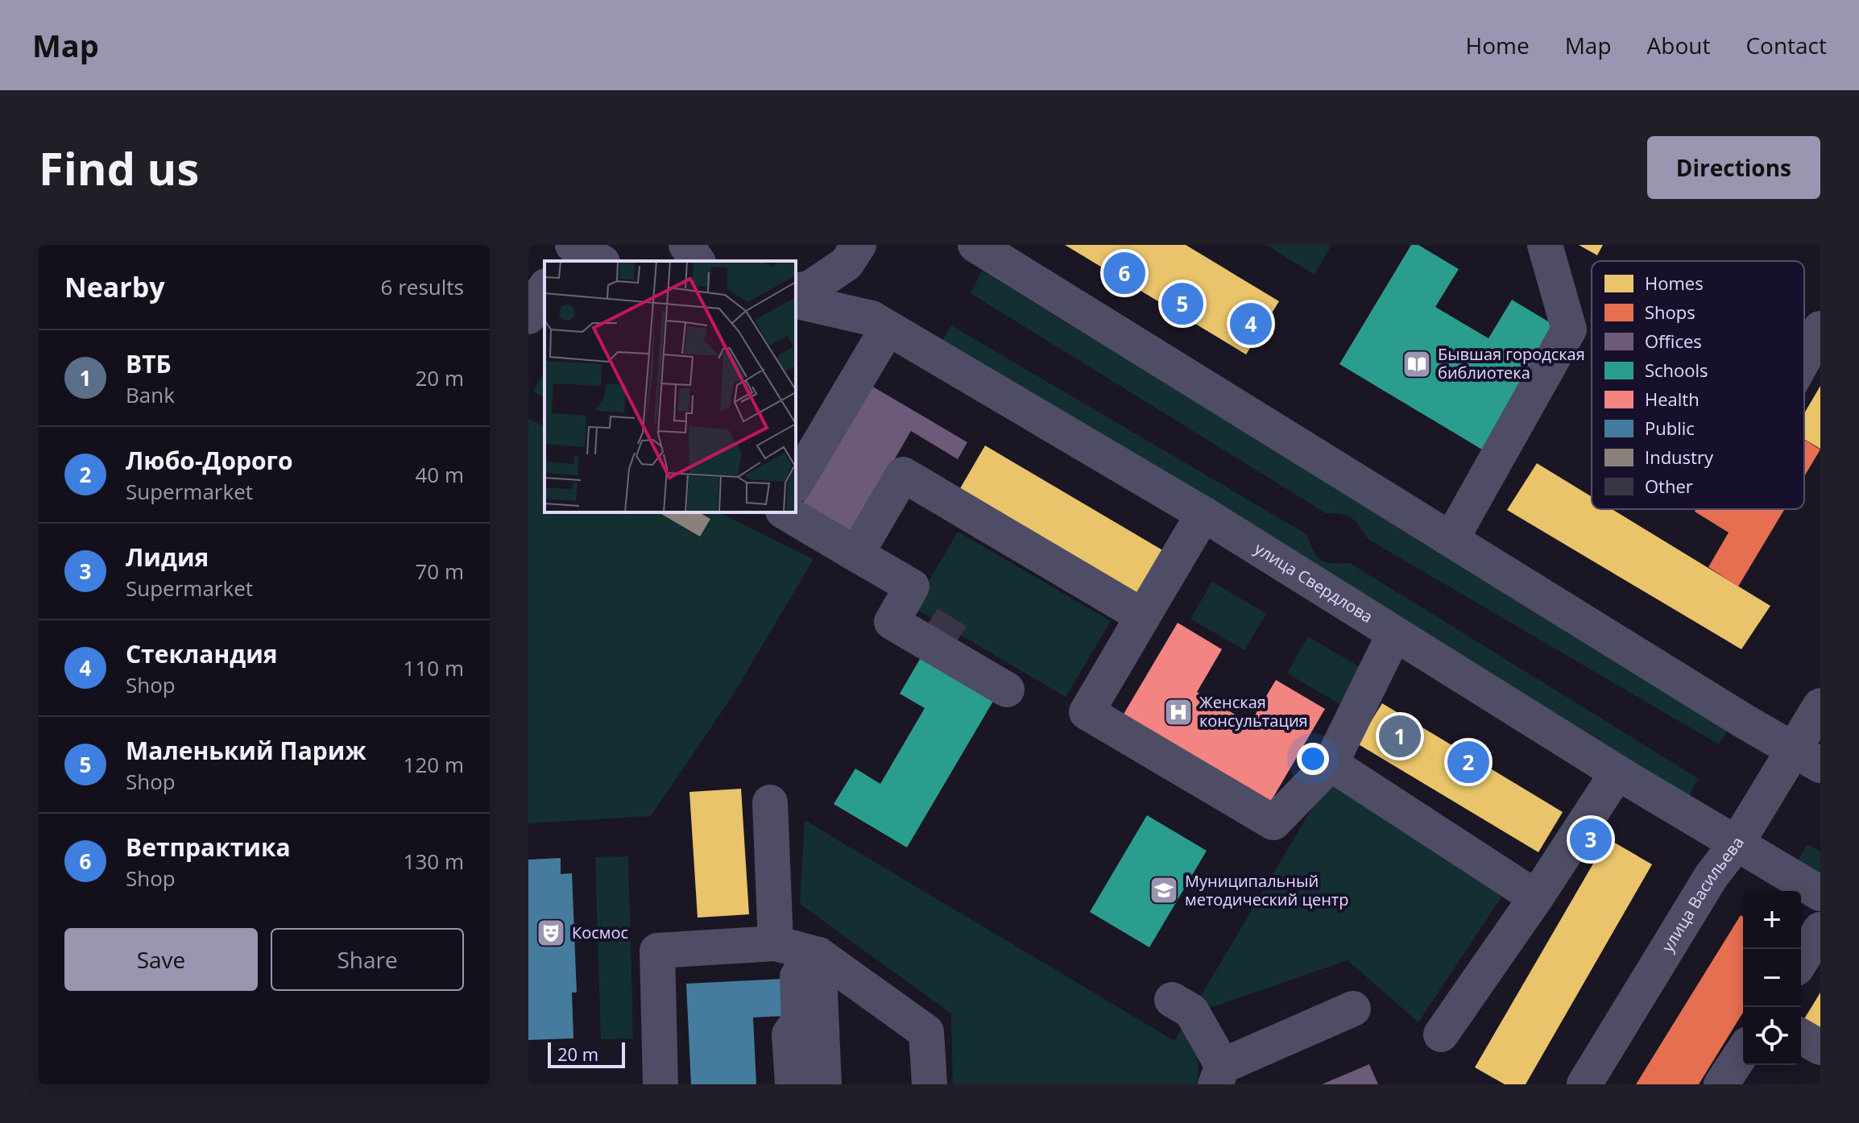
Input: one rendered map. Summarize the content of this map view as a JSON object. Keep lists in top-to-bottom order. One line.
{"streets":{"street":["улица Свердлова","улица Васильева"]},"crossings":[["улица Свердлова","улица Васильева"]],"places":{"library":["Бывшая городская библиотека"],"hospital":["Женская консультация"],"school or university":["Муниципальный методический центр"],"theatre":["Космос"]},"legend":["Homes","Shops","Offices","Schools","Health","Public","Industry","Other"],"scale_bar":"20 m","page":{"header":"Map","nav":["Home","Map","About","Contact"],"buttons":["Directions",["Save","Share"]],"title":"Find us","heading":["Nearby","6 results"],"pins":["6","5","4","1","2","3"],"list":[{"mark":"1","name":"ВТБ","note":"Bank","value":"20 m"},{"mark":"2","name":"Любо-Дорого","note":"Supermarket","value":"40 m"},{"mark":"3","name":"Лидия","note":"Supermarket","value":"70 m"},{"mark":"4","name":"Стекландия","note":"Shop","value":"110 m"},{"mark":"5","name":"Маленький Париж","note":"Shop","value":"120 m"},{"mark":"6","name":"Ветпрактика","note":"Shop","value":"130 m"}],"map_buttons":["+","−"],"scale":"20 m"}}
